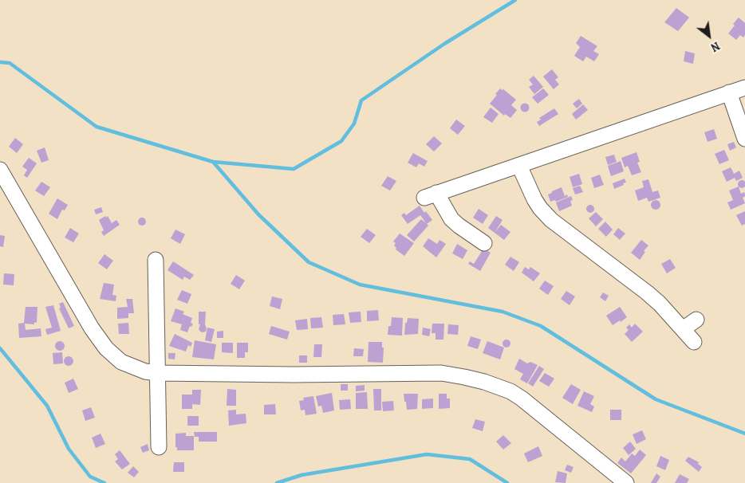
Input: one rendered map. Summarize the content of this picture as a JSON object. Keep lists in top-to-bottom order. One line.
{"north":"bottom right"}
